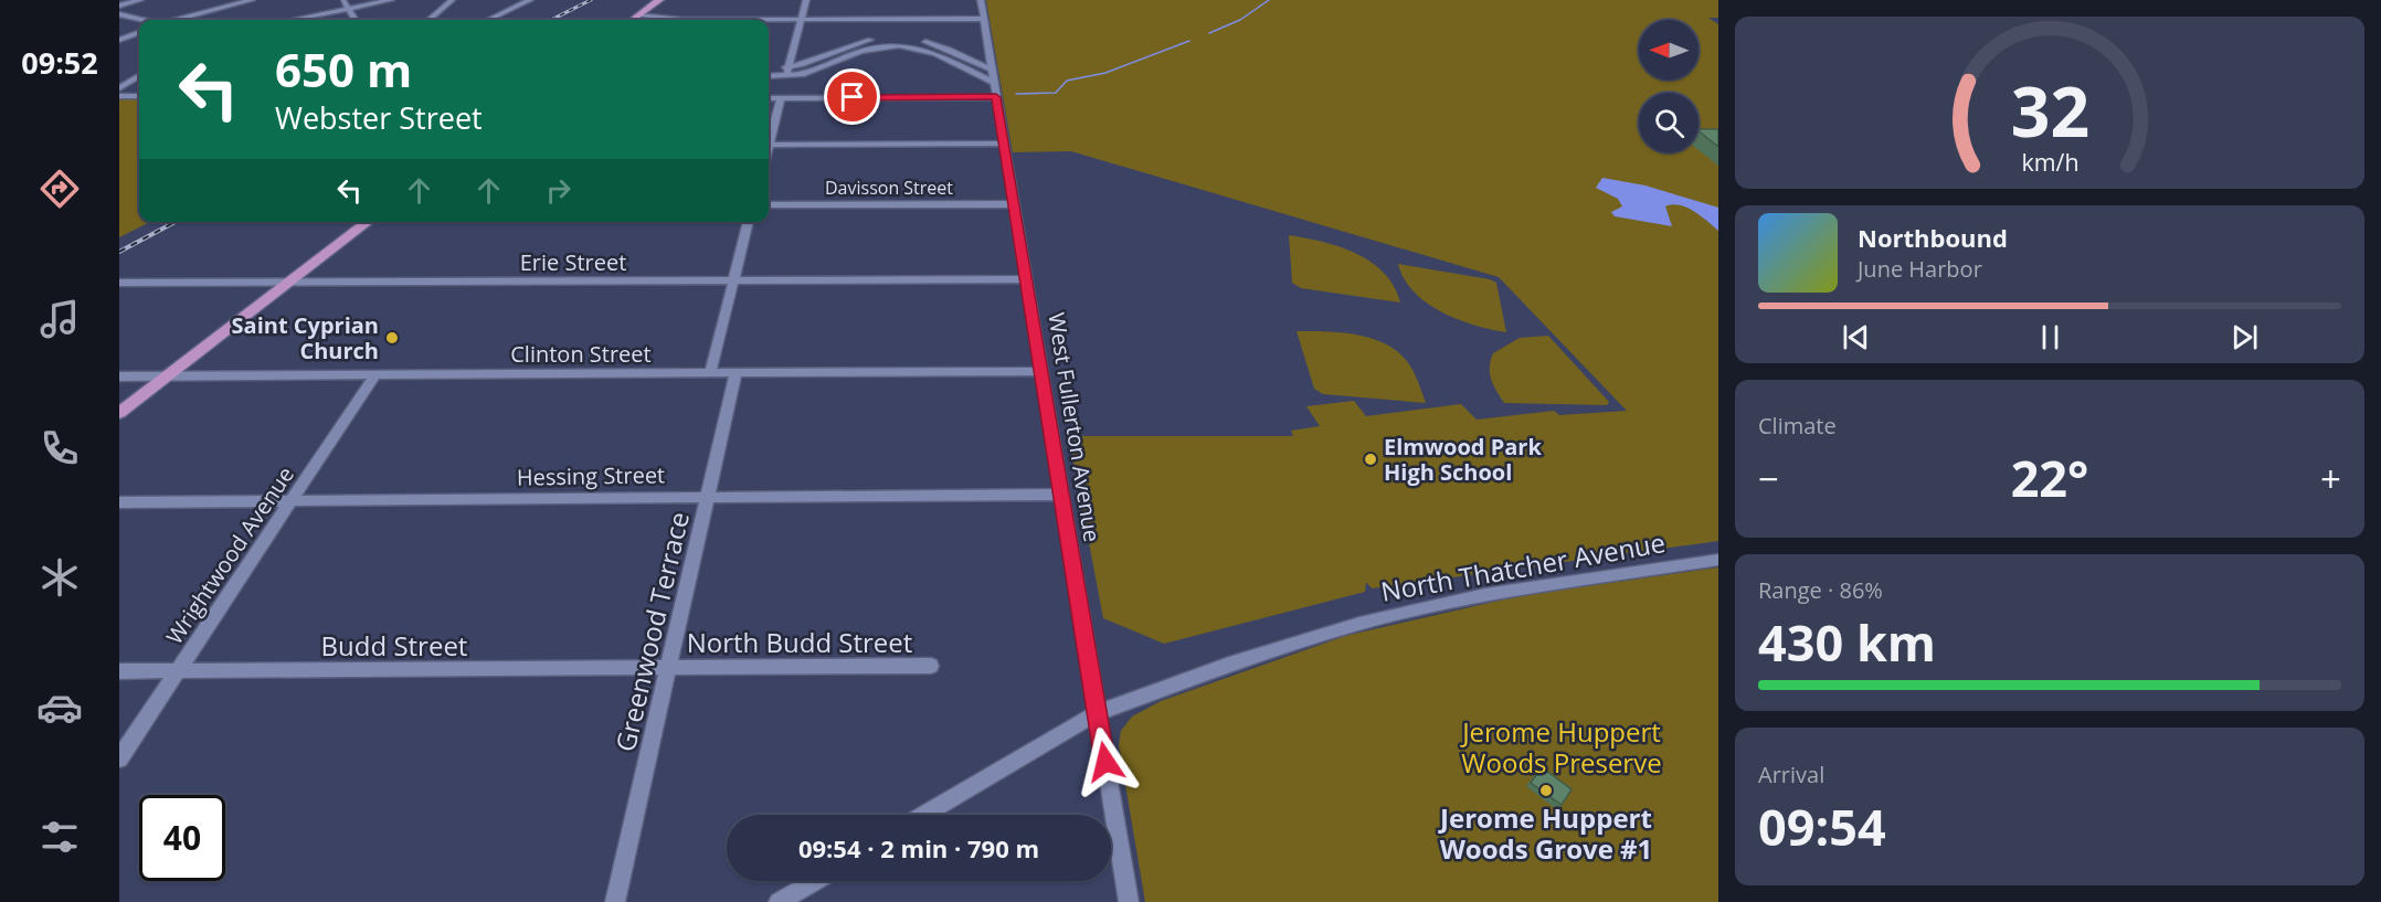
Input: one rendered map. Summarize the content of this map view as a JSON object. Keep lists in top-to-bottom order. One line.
{"streets":{"street":["Davisson Street","Erie Street","Clinton Street","West Fullerton Avenue","Hessing Street","Wrightwood Avenue","North Thatcher Avenue","Greenwood Terrace","North Budd Street","Budd Street"]},"crossings":[["Davisson Street","West Fullerton Avenue"],["Erie Street","West Fullerton Avenue"],["Clinton Street","West Fullerton Avenue"],["Clinton Street","Wrightwood Avenue"],["Clinton Street","Greenwood Terrace"],["West Fullerton Avenue","Hessing Street"],["West Fullerton Avenue","North Thatcher Avenue"],["Hessing Street","Wrightwood Avenue"],["Hessing Street","Greenwood Terrace"],["Wrightwood Avenue","Budd Street"],["Greenwood Terrace","North Budd Street"],["Greenwood Terrace","Budd Street"],["North Budd Street","Budd Street"]],"parks":["Jerome Huppert Woods Preserve"],"places":["Saint Cyprian Church","Elmwood Park High School","Jerome Huppert Woods Grove #1"],"north":"left","page":{"tabs":"09:52","turn":["650 m","Webster Street"],"song":["Northbound","June Harbor"],"tile":["Climate",["Range · 86%","430 km"],["Arrival","09:54"]],"heat":["−","22°","+"],"limit":"40","trip":"09:54 · 2 min · 790 m","gauge":["32","km/h"]}}
